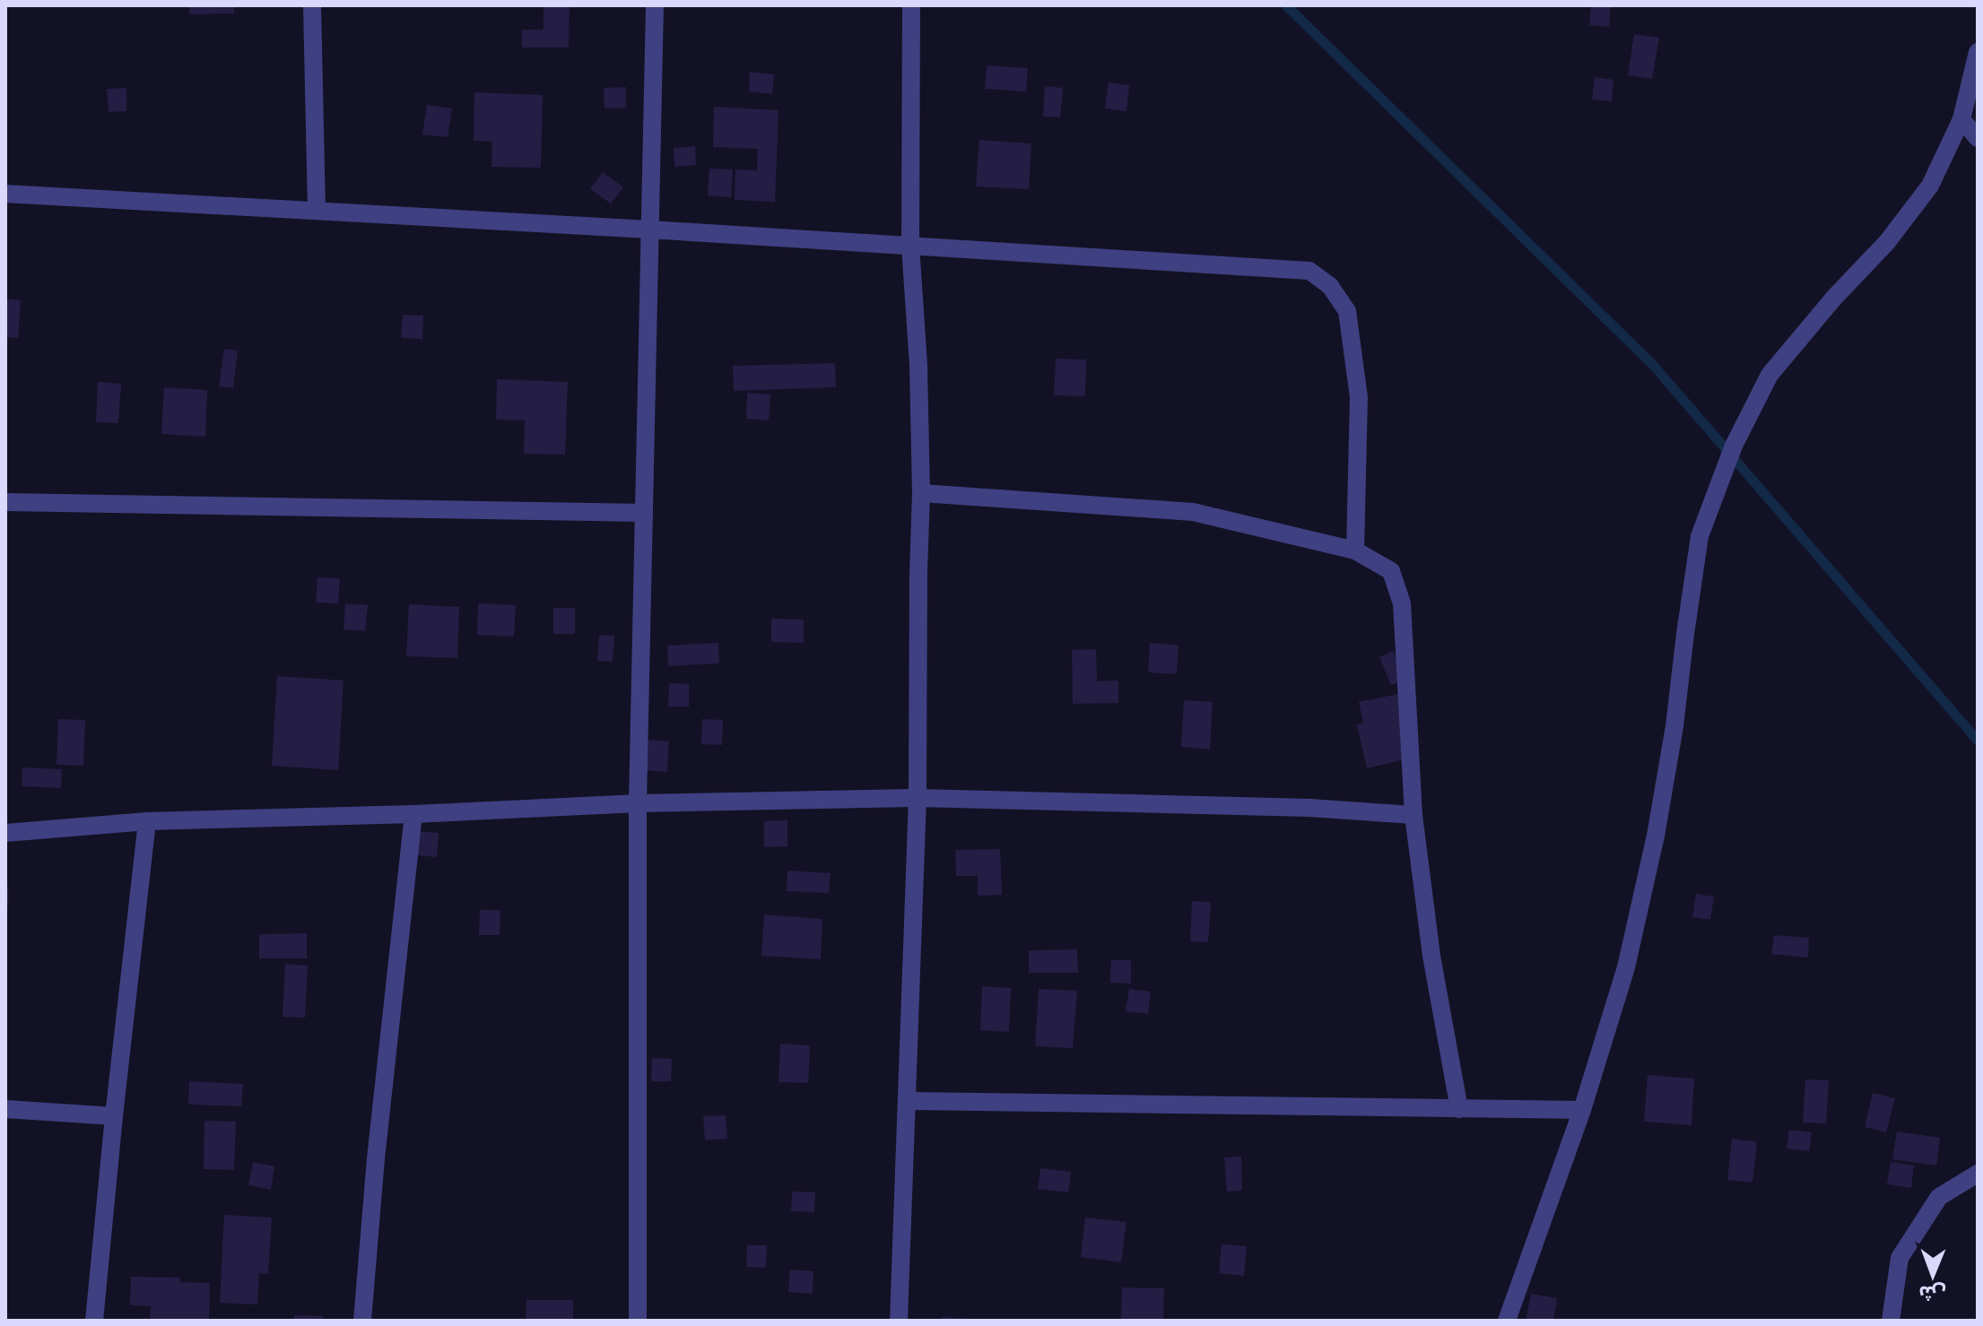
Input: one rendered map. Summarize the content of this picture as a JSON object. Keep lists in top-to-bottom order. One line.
{"north":"bottom"}
